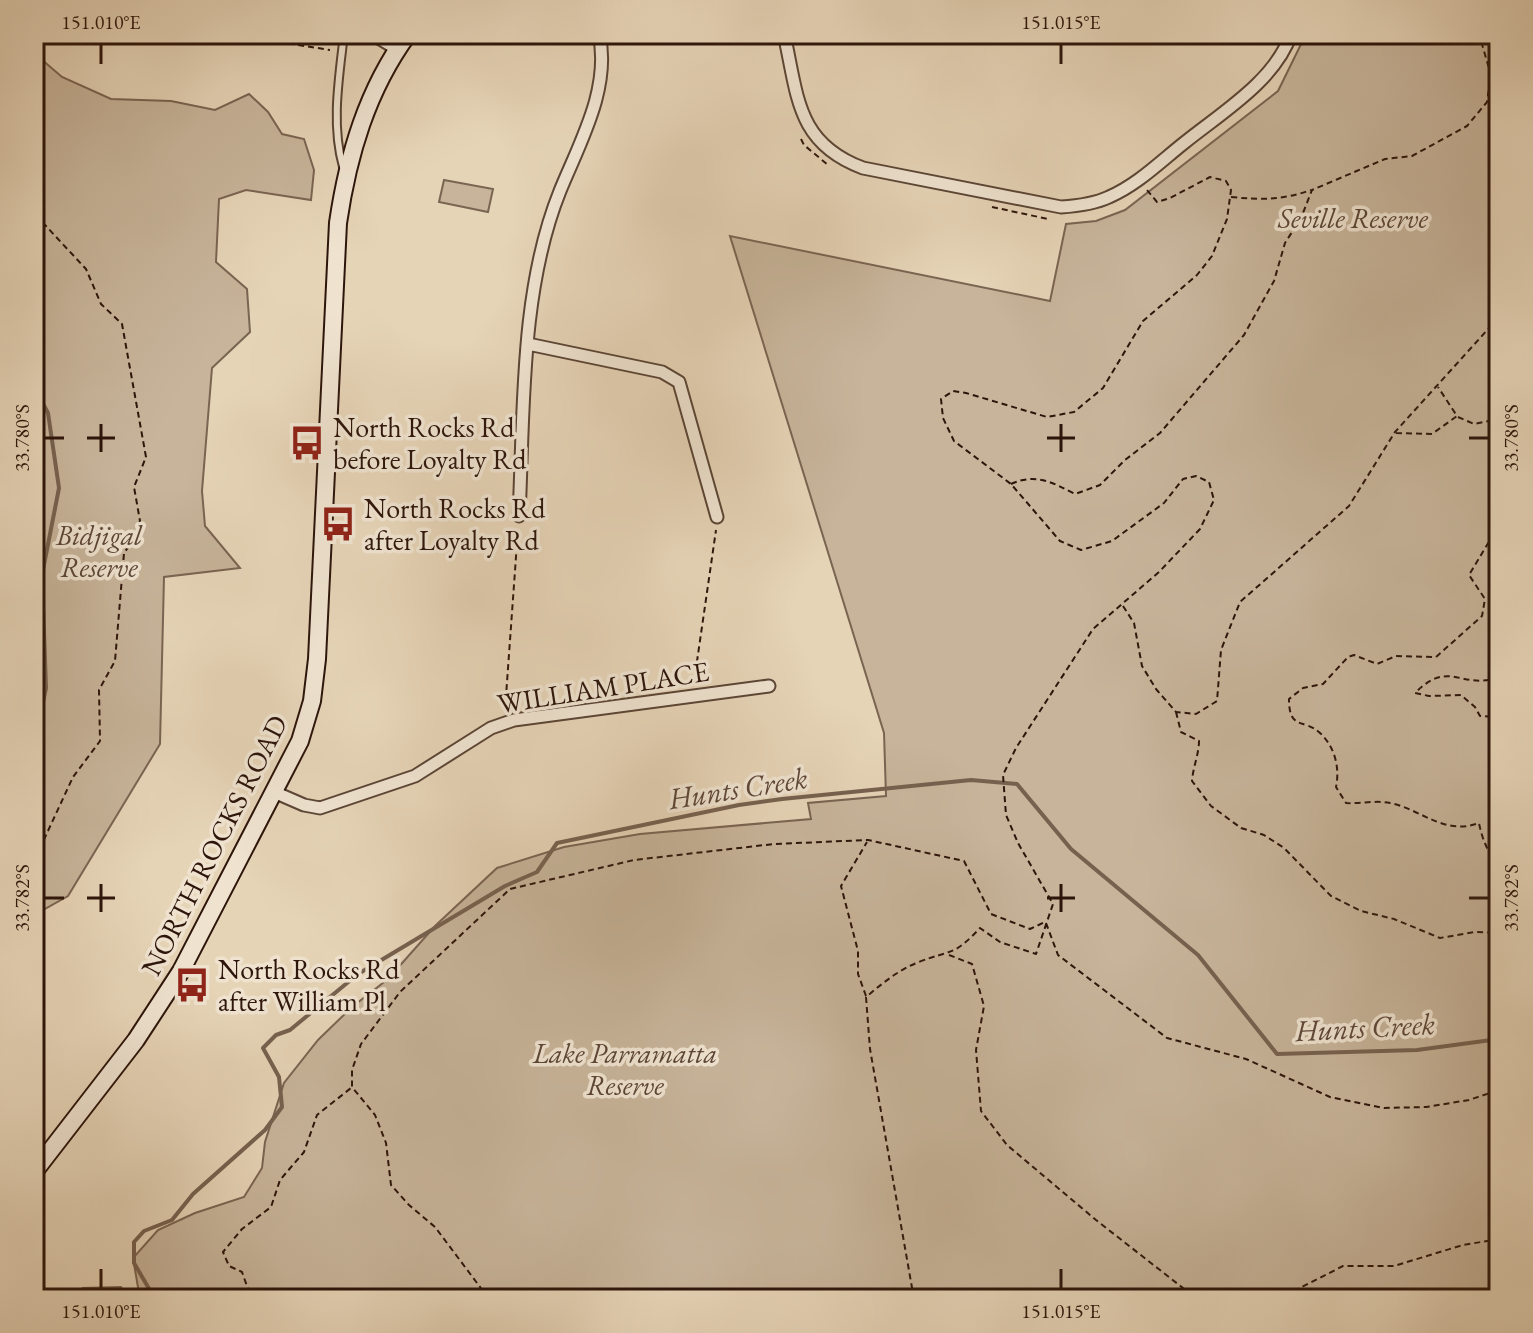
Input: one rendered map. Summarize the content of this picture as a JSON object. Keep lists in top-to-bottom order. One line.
{"streets":{"main road":["NORTH ROCKS ROAD"],"street":["WILLIAM PLACE"]},"crossings":[["WILLIAM PLACE","NORTH ROCKS ROAD"]],"water":["Hunts Creek"],"parks":["Seville Reserve","Bidjigal Reserve","Lake Parramatta Reserve"],"places":{"bus stop":["North Rocks Rd before Loyalty Rd","North Rocks Rd after Loyalty Rd","North Rocks Rd after William Pl"]},"coordinates":["151.010°E","151.015°E","33.780°S","33.782°S"]}
